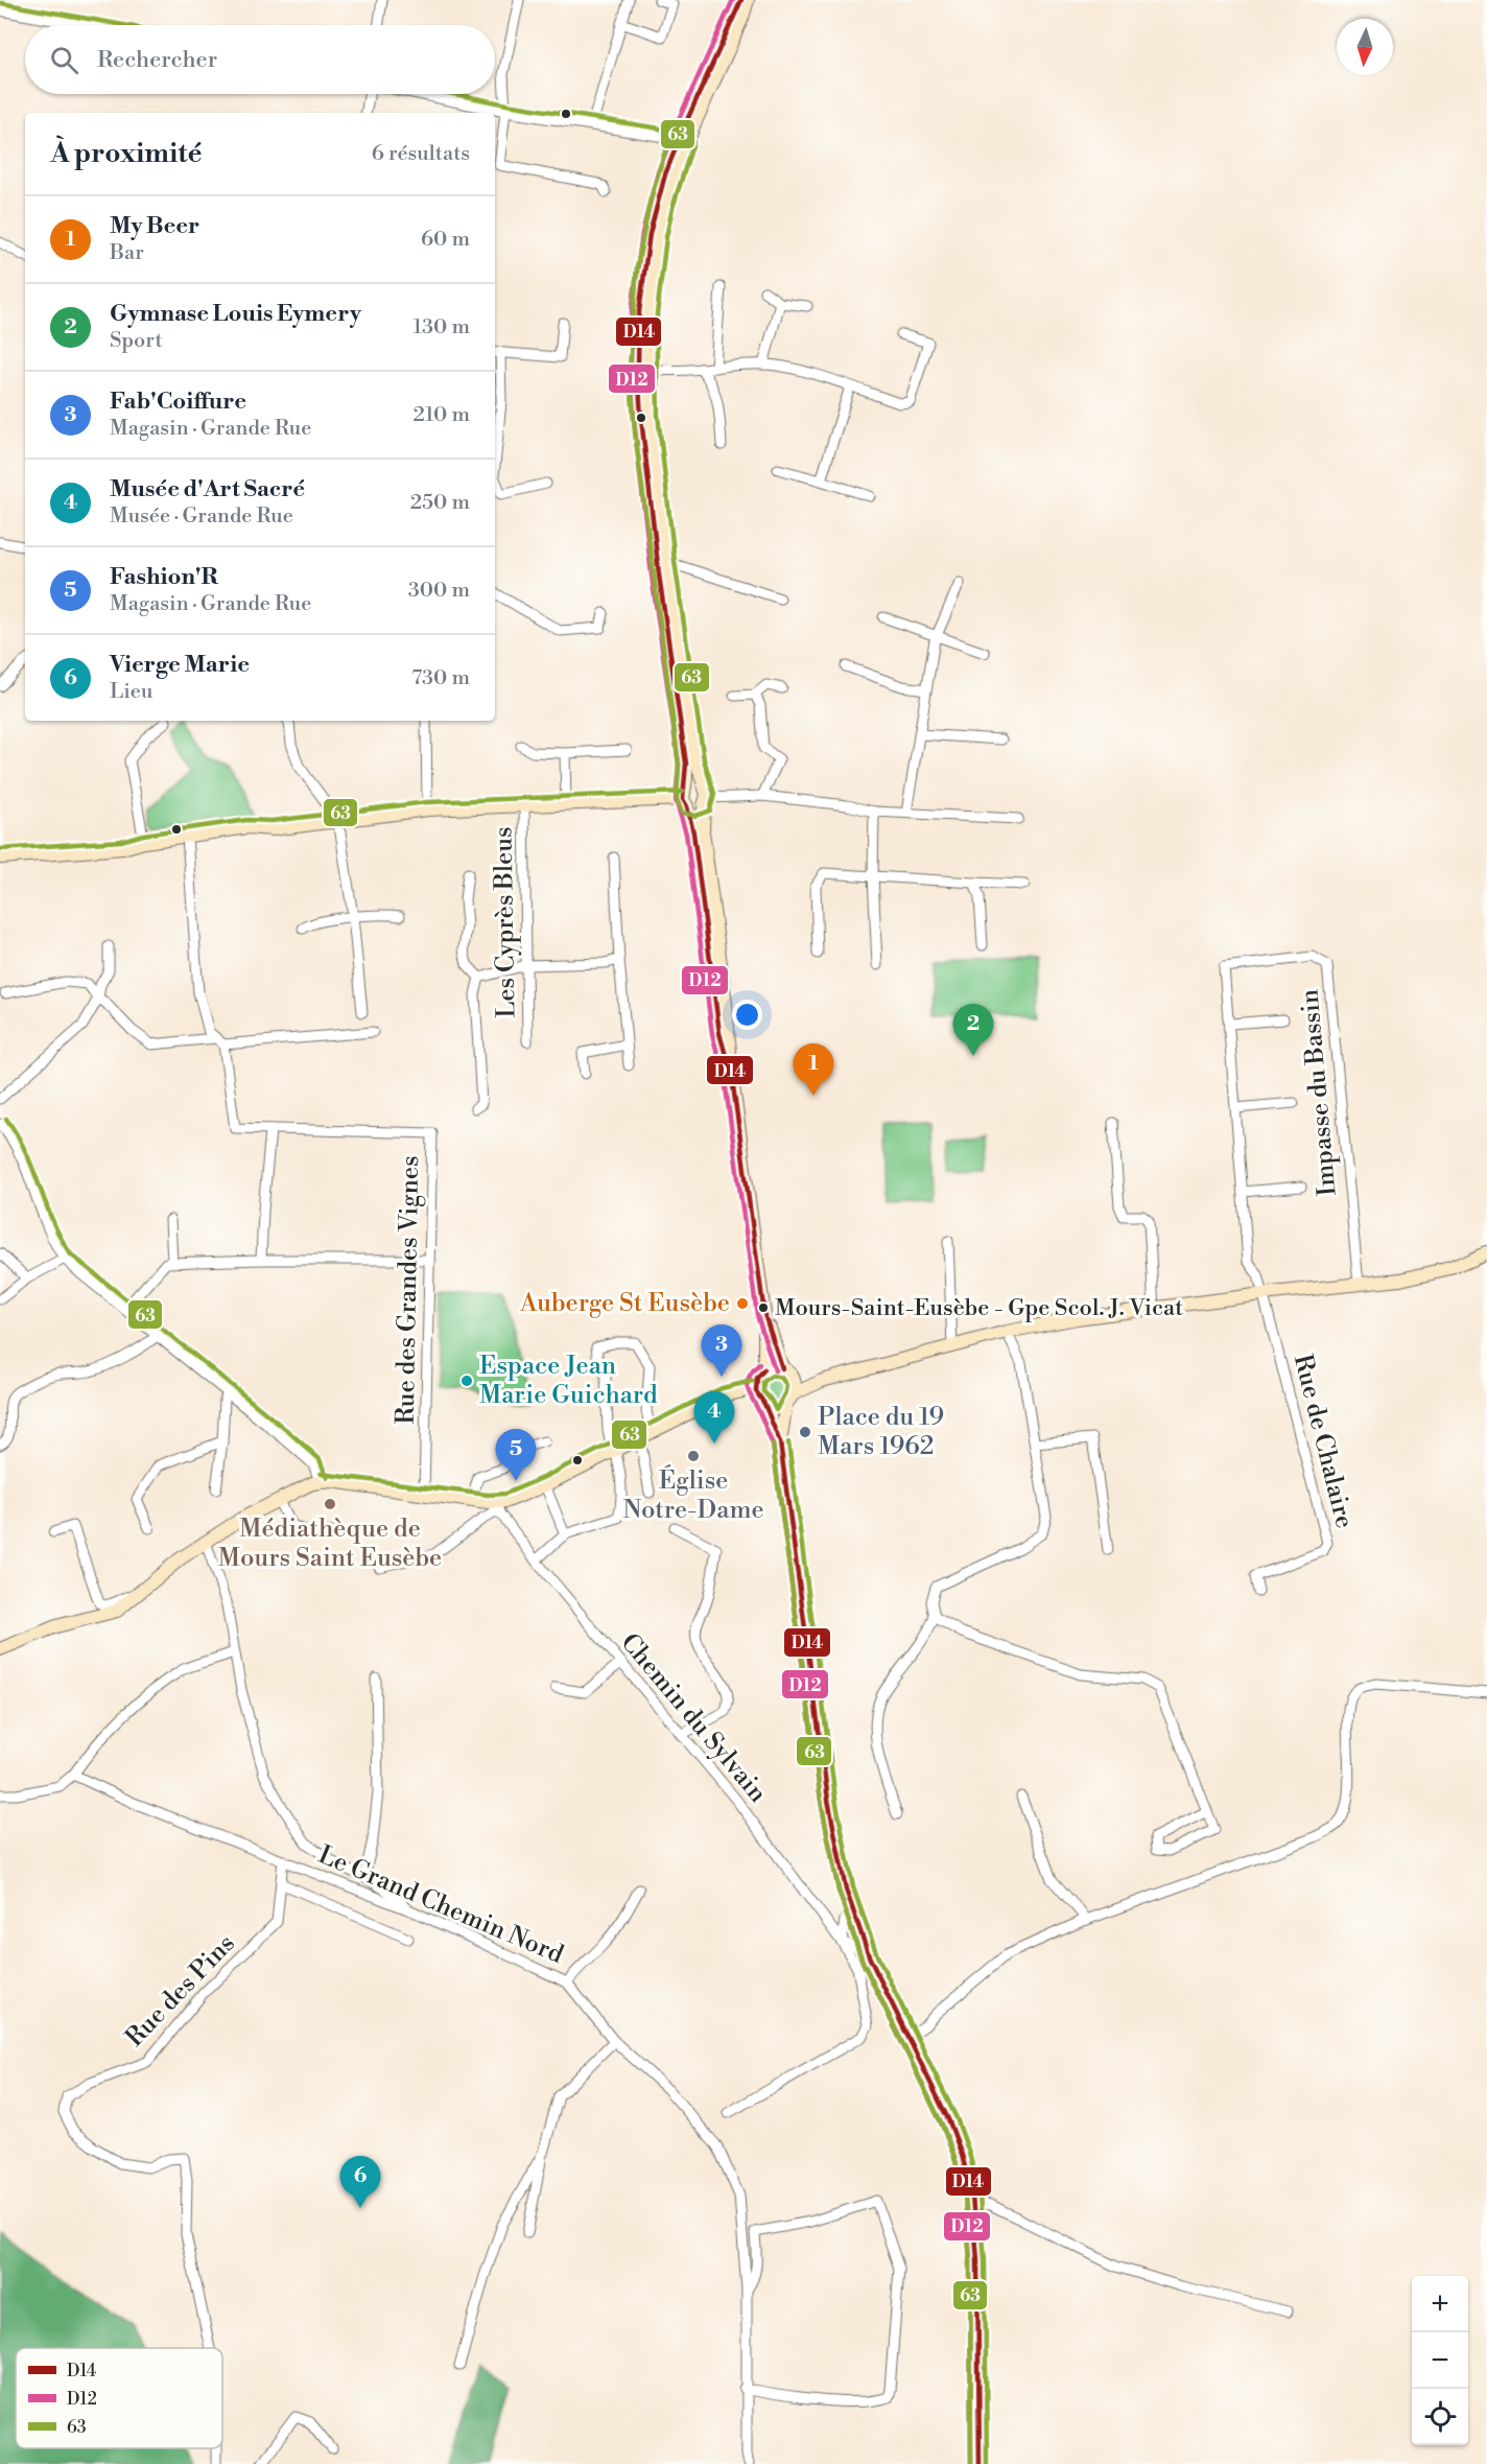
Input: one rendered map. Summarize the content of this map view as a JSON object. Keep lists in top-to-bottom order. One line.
{"streets":{"street":["Les Cyprès Bleus","Impasse du Bassin","Rue des Grandes Vignes","Rue de Chalaire","Chemin du Sylvain","Le Grand Chemin Nord","Rue des Pins"]},"crossings":[["Le Grand Chemin Nord","Rue des Pins"]],"places":["Auberge St Eusèbe","Mours-Saint-Eusèbe - Gpe Scol. J. Vicat","Espace Jean Marie Guichard","Place du 19 Mars 1962","Église Notre-Dame","Médiathèque de Mours Saint Eusèbe"],"lines":["transit line D14","transit line D12","transit line 63"],"legend":["D14","D12","63"],"north":"bottom","page":{"search":"Rechercher","heading":["À proximité","6 résultats"],"list":[{"mark":"1","name":"My Beer","note":"Bar","value":"60 m"},{"mark":"2","name":"Gymnase Louis Eymery","note":"Sport","value":"130 m"},{"mark":"3","name":"Fab'Coiffure","note":"Magasin · Grande Rue","value":"210 m"},{"mark":"4","name":"Musée d'Art Sacré","note":"Musée · Grande Rue","value":"250 m"},{"mark":"5","name":"Fashion'R","note":"Magasin · Grande Rue","value":"300 m"},{"mark":"6","name":"Vierge Marie","note":"Lieu","value":"730 m"}],"pins":["2","1","3","4","5","6"],"map_buttons":["+","−"]}}
